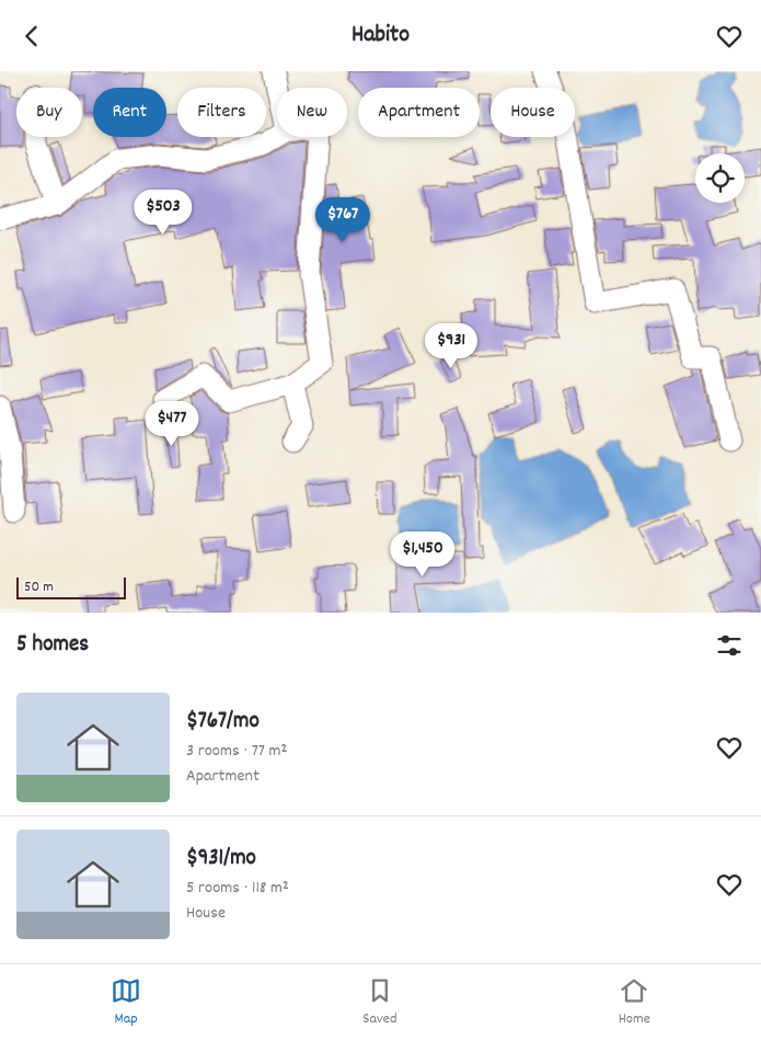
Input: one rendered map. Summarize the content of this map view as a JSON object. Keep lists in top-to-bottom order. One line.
{"scale_bar":"50 m","page":{"header":"Habito","chip":["Buy","Rent","Filters","New","Apartment","House"],"price":["$503","$767","$931","$477","$1,450"],"scale":"50 m","heading":"5 homes","list":[{"name":"$767/mo","note":"3 rooms · 77 m² · Apartment"},{"name":"$931/mo","note":"5 rooms · 118 m² · House"}],"tabs":["Map","Saved","Home"]}}
